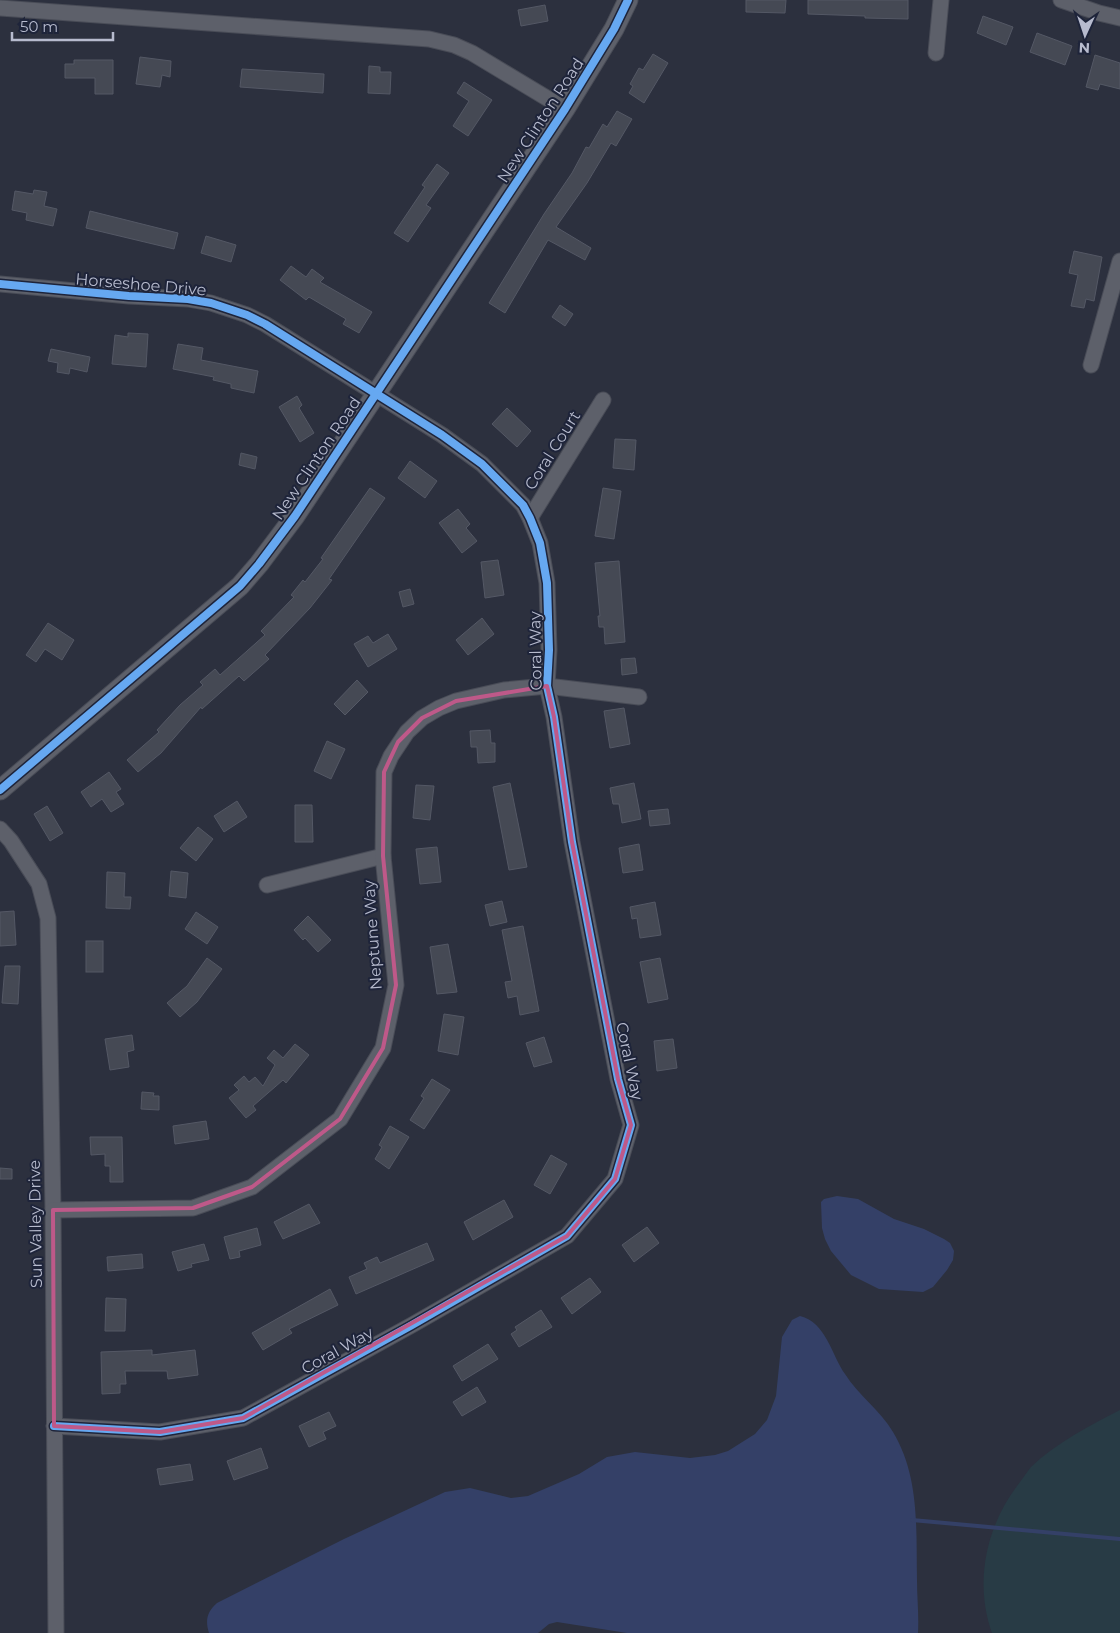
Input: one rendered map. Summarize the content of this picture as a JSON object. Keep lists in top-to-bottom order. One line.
{"streets":{"street":["New Clinton Road","Horseshoe Drive","Coral Court","Coral Way","Neptune Way","Sun Valley Drive"]},"crossings":[["New Clinton Road","Horseshoe Drive"],["New Clinton Road","Coral Way"],["Horseshoe Drive","Coral Way"],["Coral Court","Coral Way"],["Coral Way","Neptune Way"],["Coral Way","Sun Valley Drive"],["Neptune Way","Sun Valley Drive"]],"scale_bar":"50 m","north":"bottom"}
